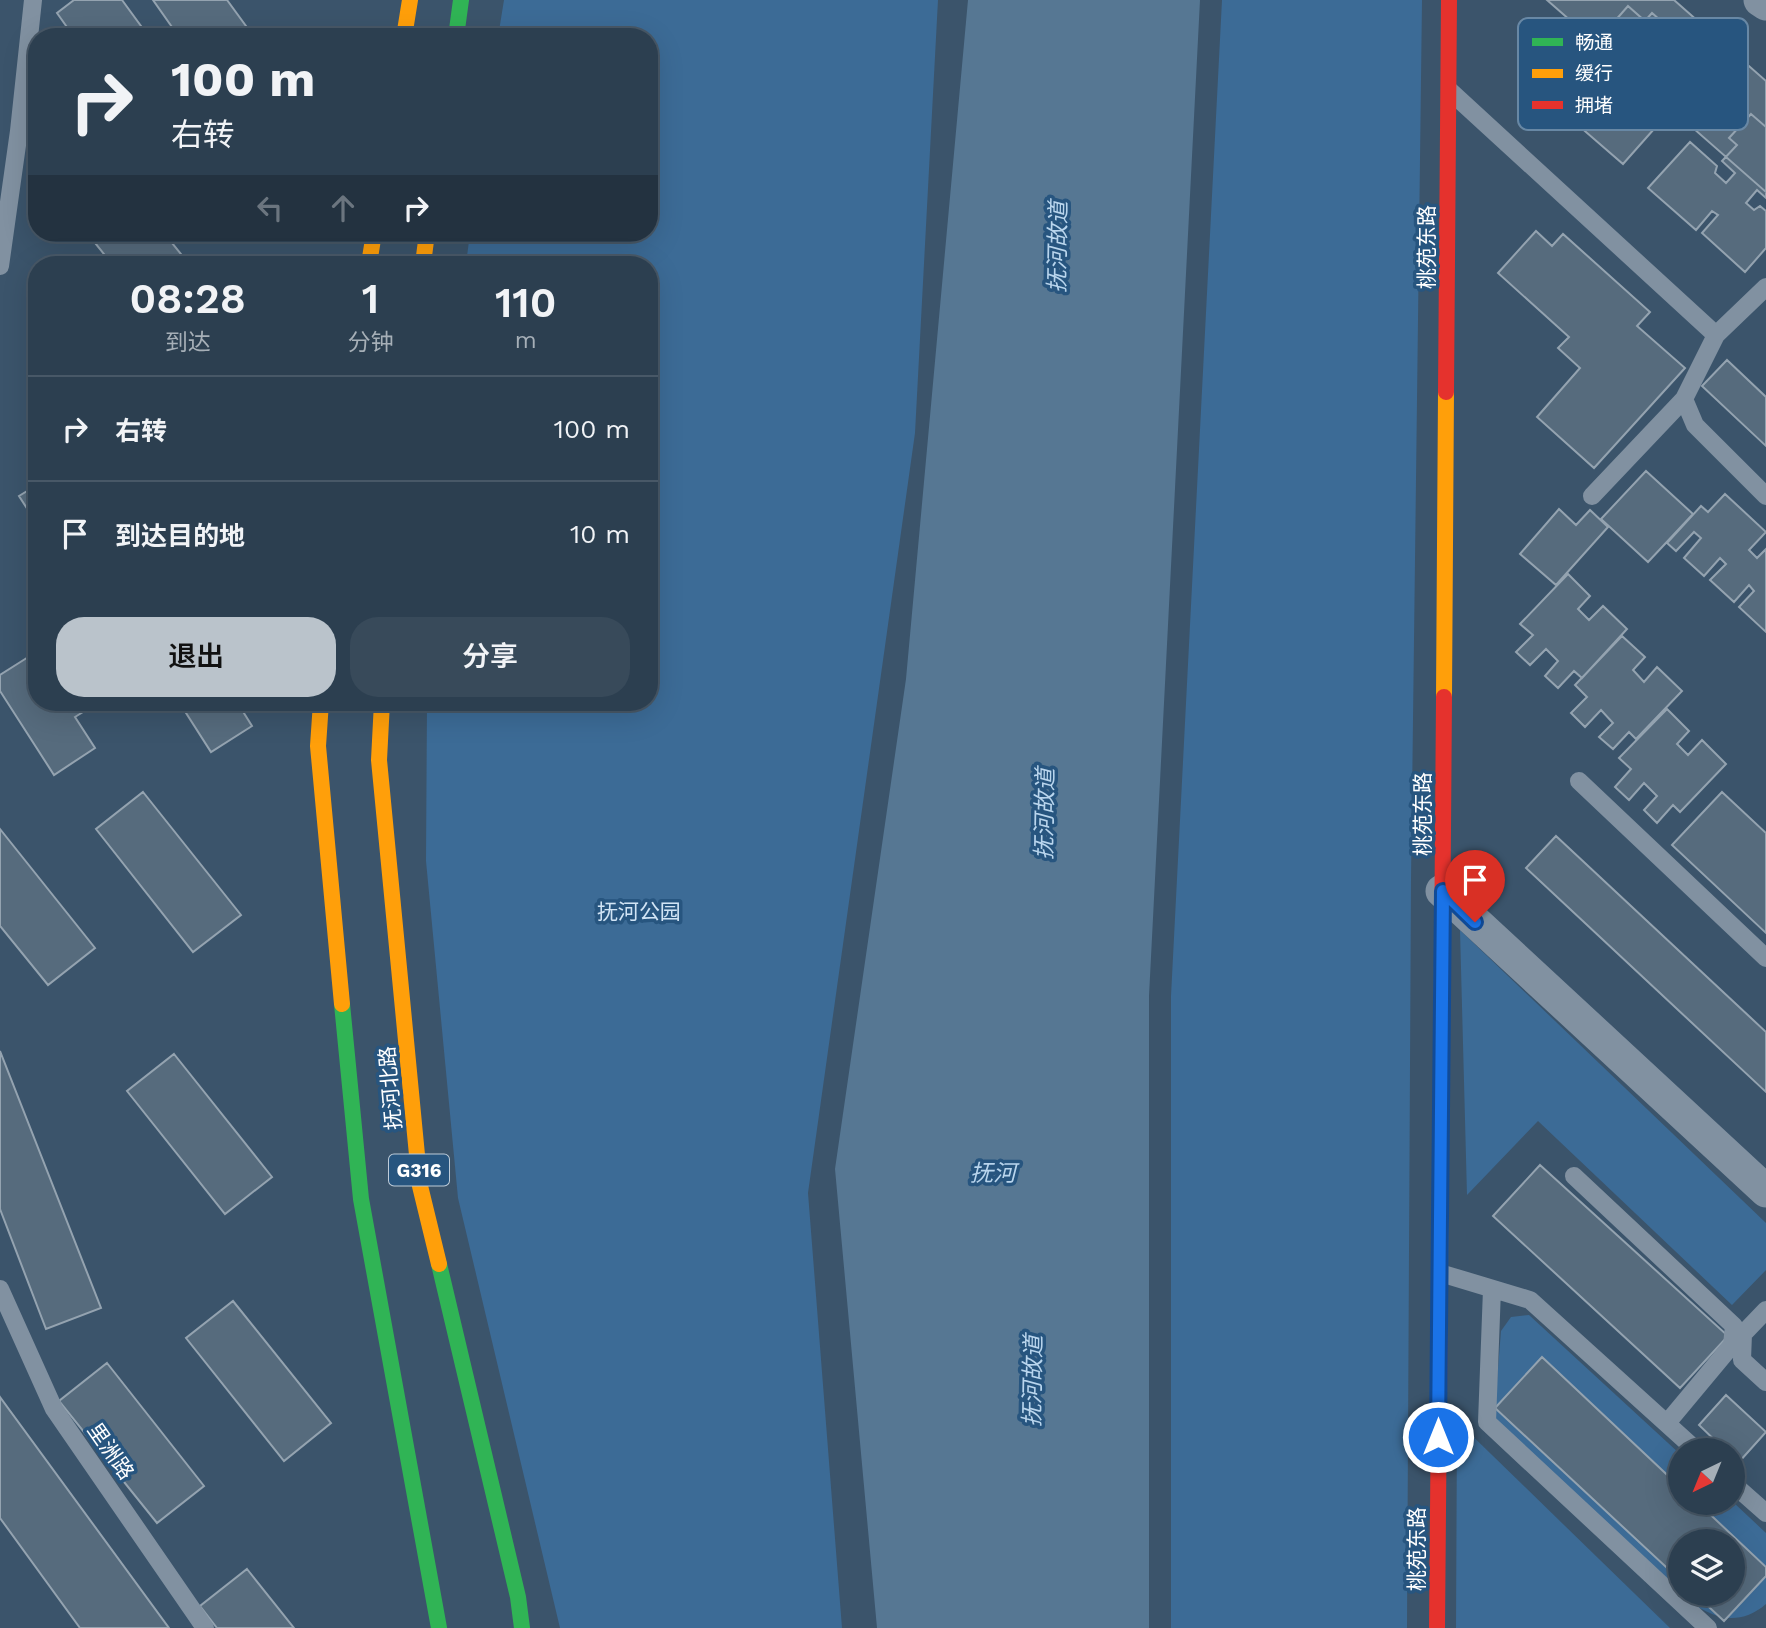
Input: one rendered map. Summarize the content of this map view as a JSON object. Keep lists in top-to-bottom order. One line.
{"streets":{"main road":["桃苑东路","抚河北路","G316"],"lane":["里洲路"]},"water":["抚河故道","抚河"],"parks":["抚河公园"],"legend":["畅通","缓行","拥堵"],"north":"bottom left","page":{"turn":["100 m","右转"],"eta":["08:28","到达","1","分钟","110","m"],"list":[{"name":"右转","value":"100 m"},{"name":"到达目的地","value":"10 m"}],"buttons":["退出","分享"]}}
